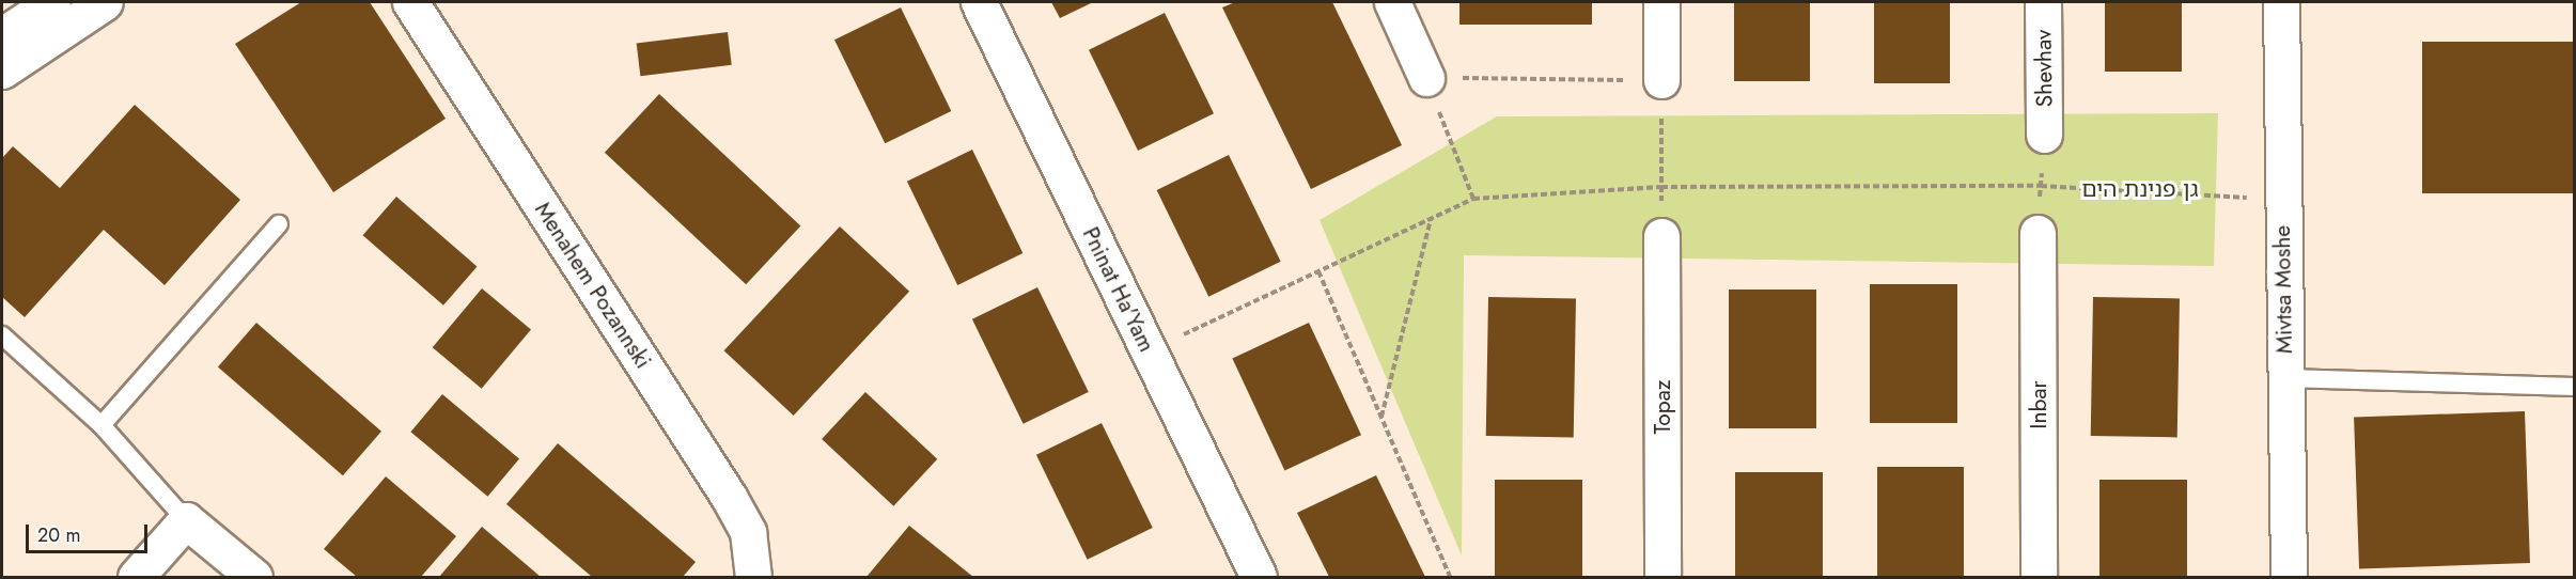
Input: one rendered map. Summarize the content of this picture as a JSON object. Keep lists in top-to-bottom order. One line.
{"streets":{"street":["Shevhav","Menahem Pozannski","Pninat Ha'Yam","Mivtsa Moshe","Inbar","Topaz"]},"parks":["גן פנינת הים"],"scale_bar":"20 m"}
